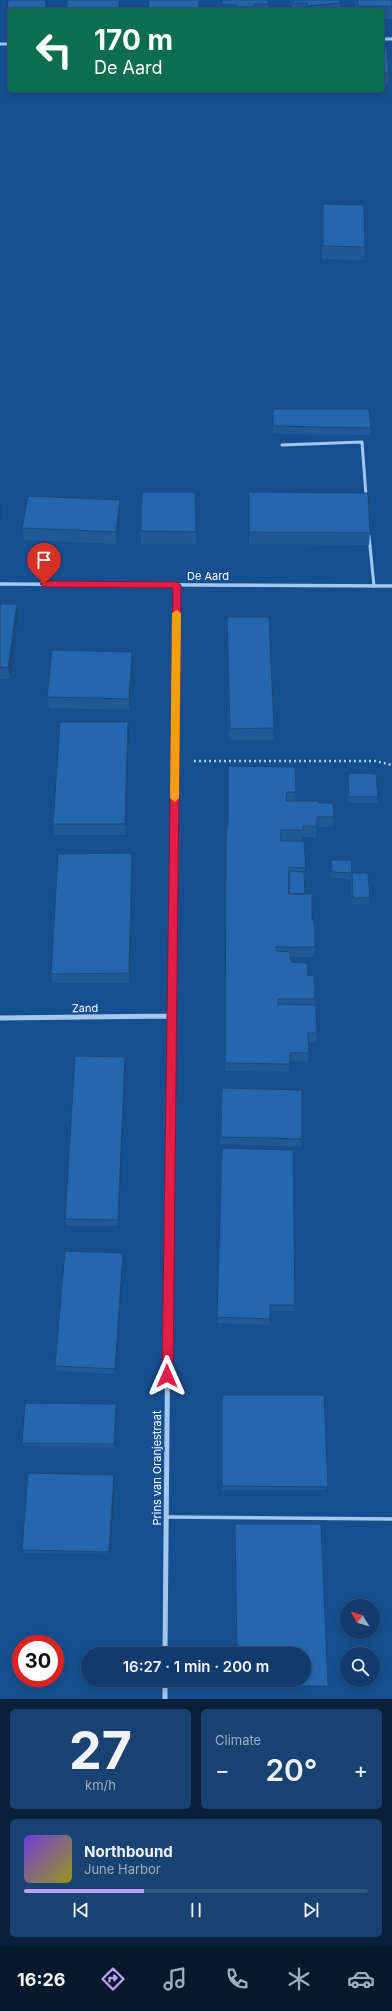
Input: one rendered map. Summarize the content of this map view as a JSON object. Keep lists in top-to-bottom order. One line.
{"streets":{"street":["De Aard","Zand","Prins van Oranjestraat"]},"crossings":[["De Aard","Prins van Oranjestraat"],["Zand","Prins van Oranjestraat"]],"north":"top left","page":{"turn":["170 m","De Aard"],"limit":"30","trip":"16:27 · 1 min · 200 m","tile":[["27","km/h"],"Climate"],"heat":["−","20°","+"],"song":["Northbound","June Harbor"],"tabs":"16:26"}}
